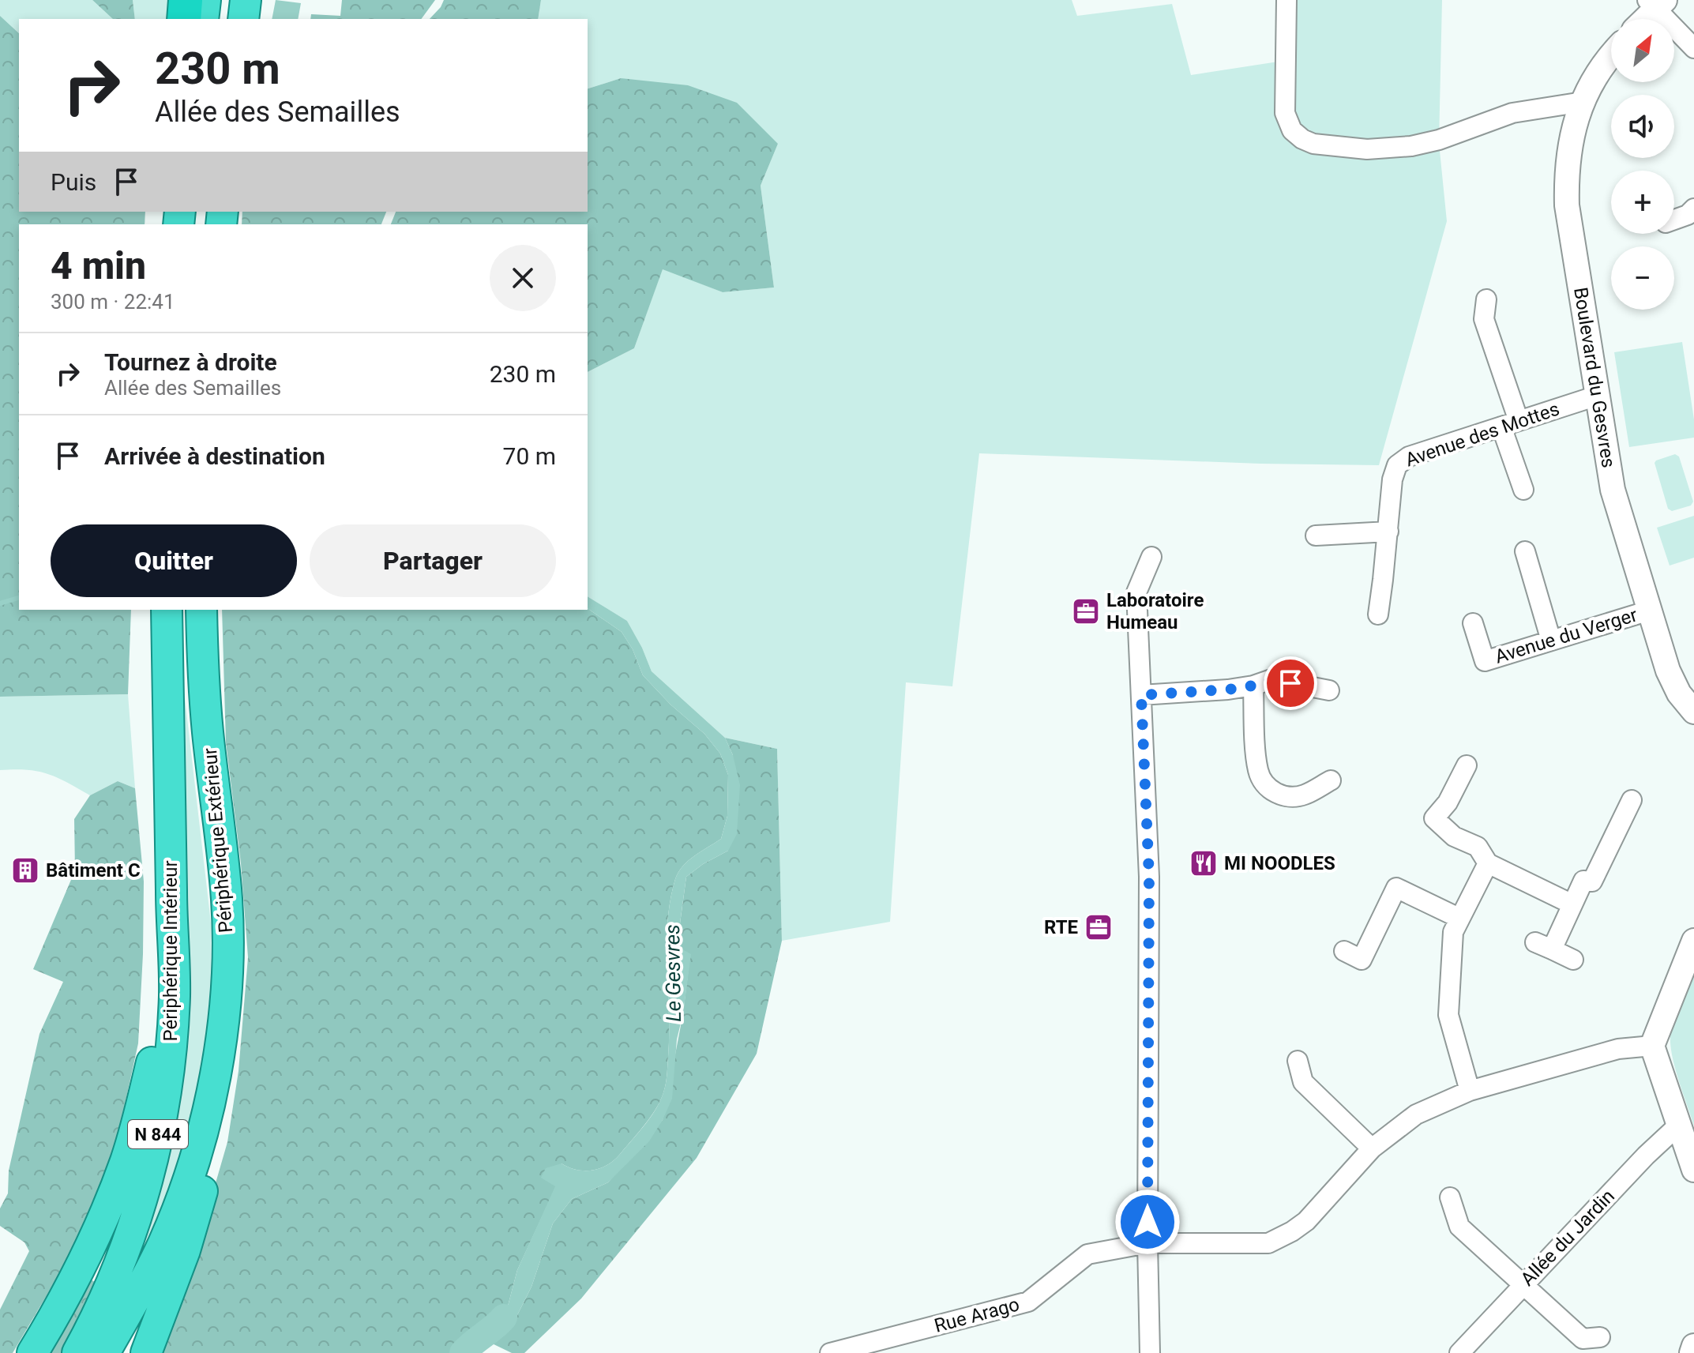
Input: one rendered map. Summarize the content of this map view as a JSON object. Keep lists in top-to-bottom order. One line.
{"streets":{"highway":["Périphérique Extérieur","Périphérique Intérieur","N 844"],"street":["Boulevard du Gesvres","Avenue des Mottes","Avenue du Verger","Allée du Jardin","Rue Arago"]},"crossings":[["Boulevard du Gesvres","Avenue des Mottes"],["Boulevard du Gesvres","Avenue du Verger"]],"water":["Le Gesvres"],"places":{"office":["Laboratoire Humeau","RTE"],"restaurant":["MI NOODLES"],"building":["Bâtiment C"]},"north":"top right","page":{"map_buttons":["+","−"],"turn":["230 m","Allée des Semailles"],"then":"Puis","heading":["4 min","300 m · 22:41"],"list":[{"name":"Tournez à droite","note":"Allée des Semailles","value":"230 m"},{"name":"Arrivée à destination","value":"70 m"}],"buttons":["Quitter","Partager"]}}
